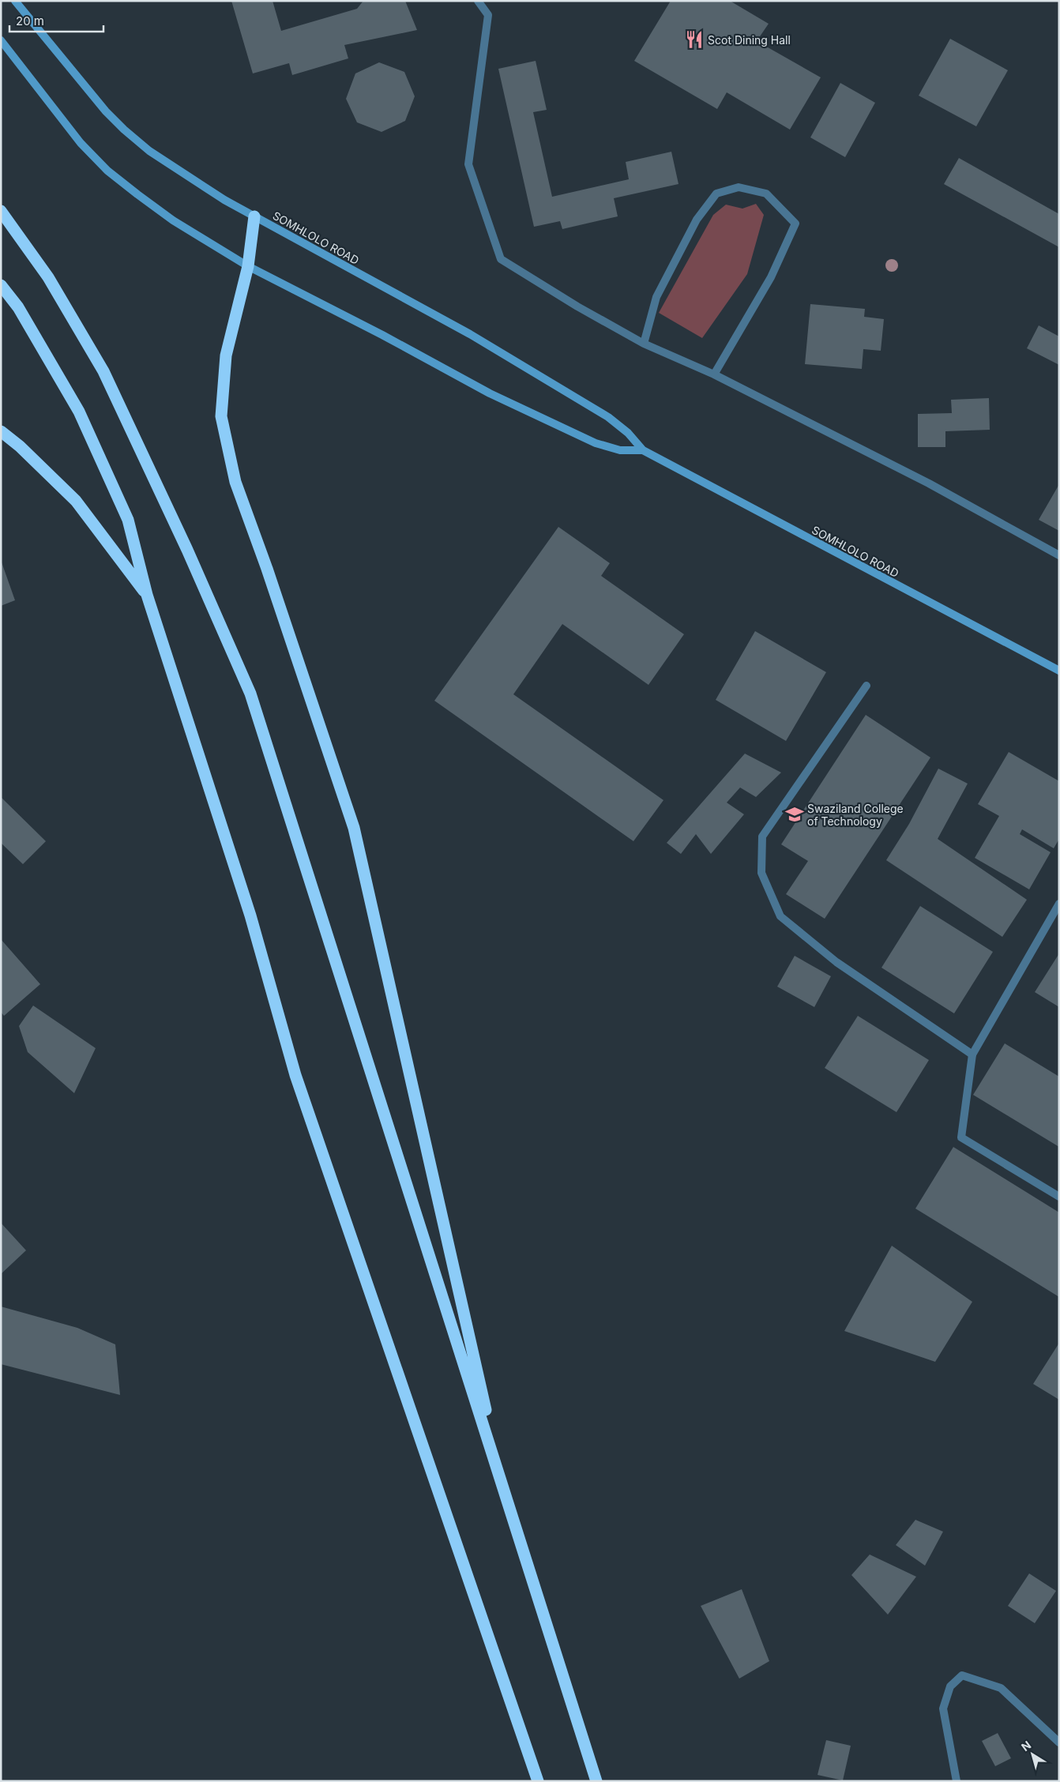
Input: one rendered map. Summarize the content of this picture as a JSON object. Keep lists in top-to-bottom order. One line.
{"streets":{"main road":["SOMHLOLO ROAD"]},"places":{"restaurant":["Scot Dining Hall"],"school or university":["Swaziland College of Technology"]},"scale_bar":"20 m","north":"top left"}
